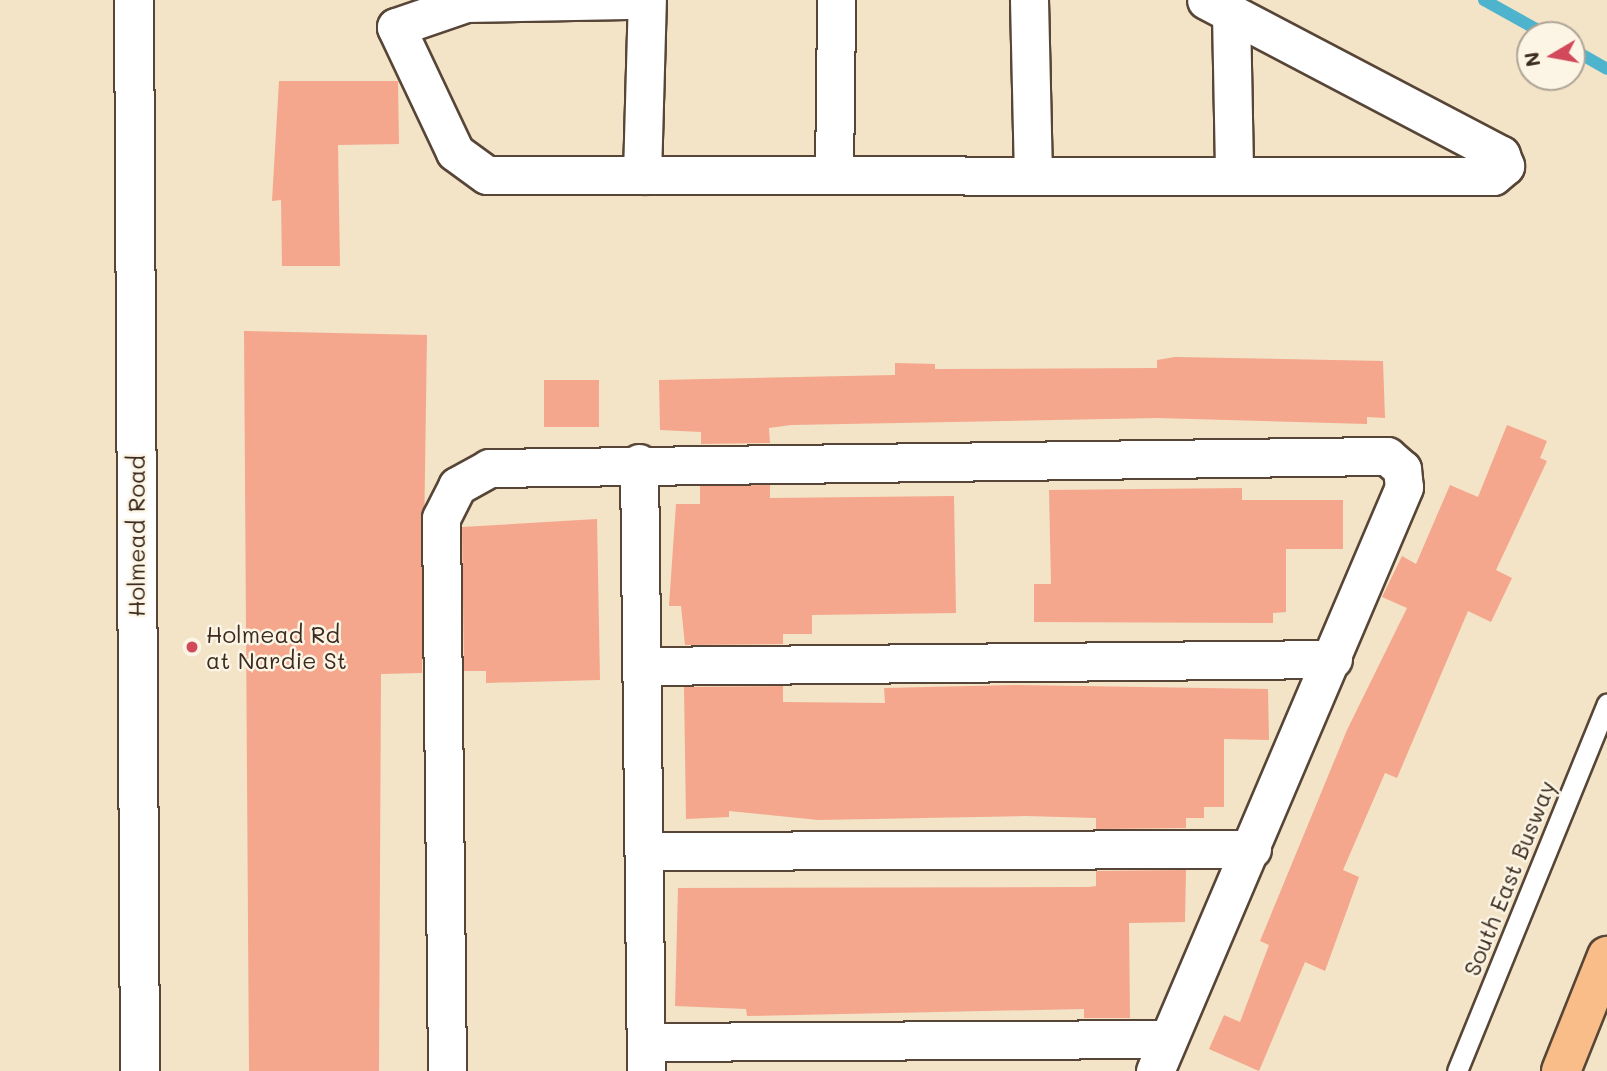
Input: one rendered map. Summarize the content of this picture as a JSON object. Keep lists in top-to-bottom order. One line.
{"streets":{"street":["Holmead Road"],"lane":["South East Busway"]},"places":["Holmead Rd at Nardie St"],"north":"left"}
